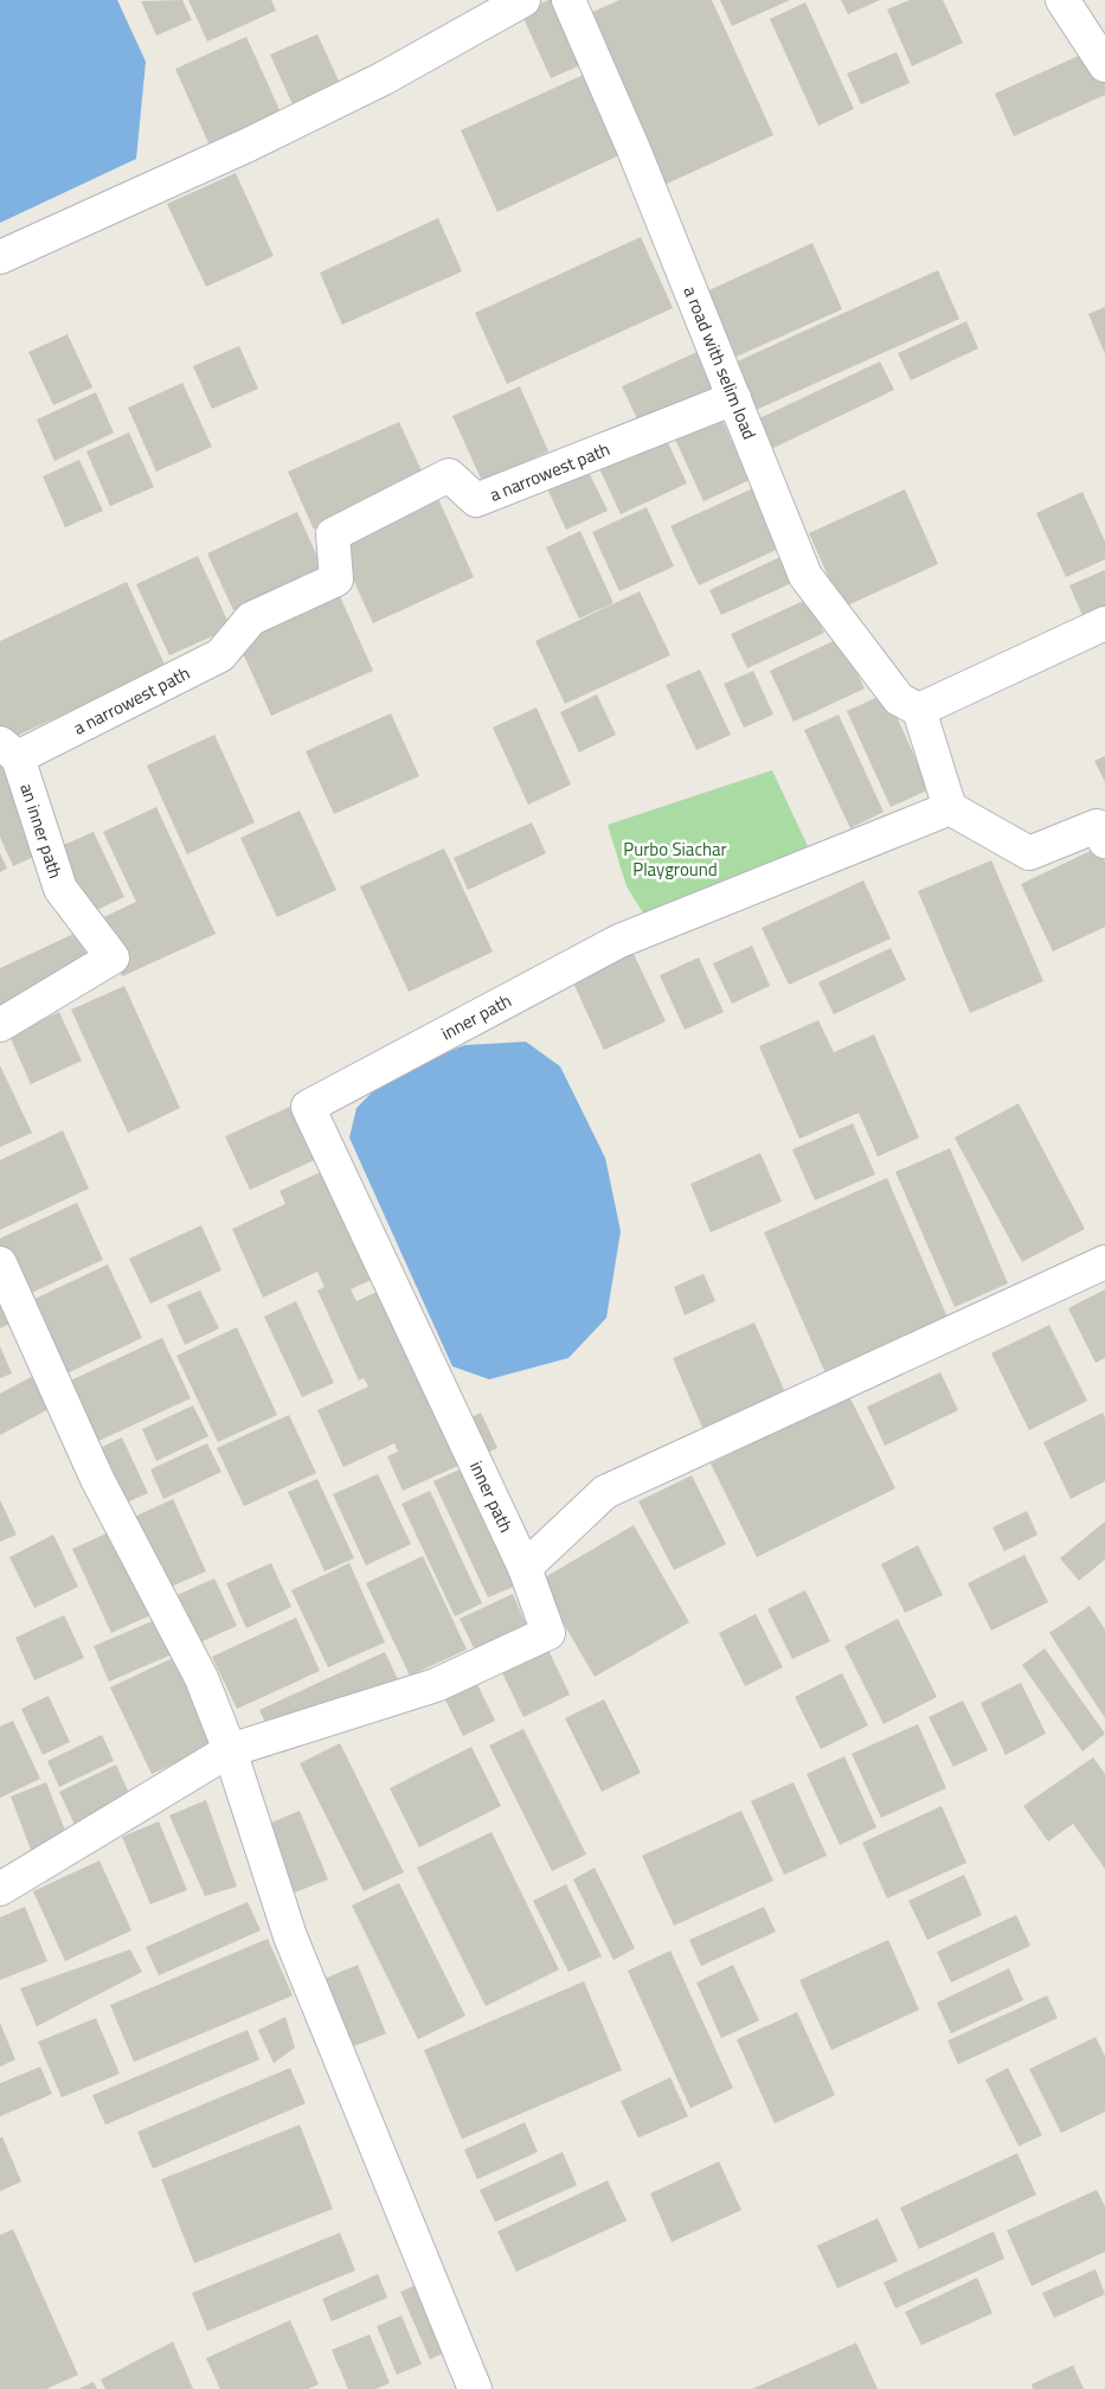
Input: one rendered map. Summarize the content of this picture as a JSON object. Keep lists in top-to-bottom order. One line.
{"streets":{"street":["a road with selim load","a narrowest path","an inner path","inner path"]},"crossings":[["a road with selim load","a narrowest path"],["a narrowest path","an inner path"]],"parks":["Purbo Siachar Playground"]}
